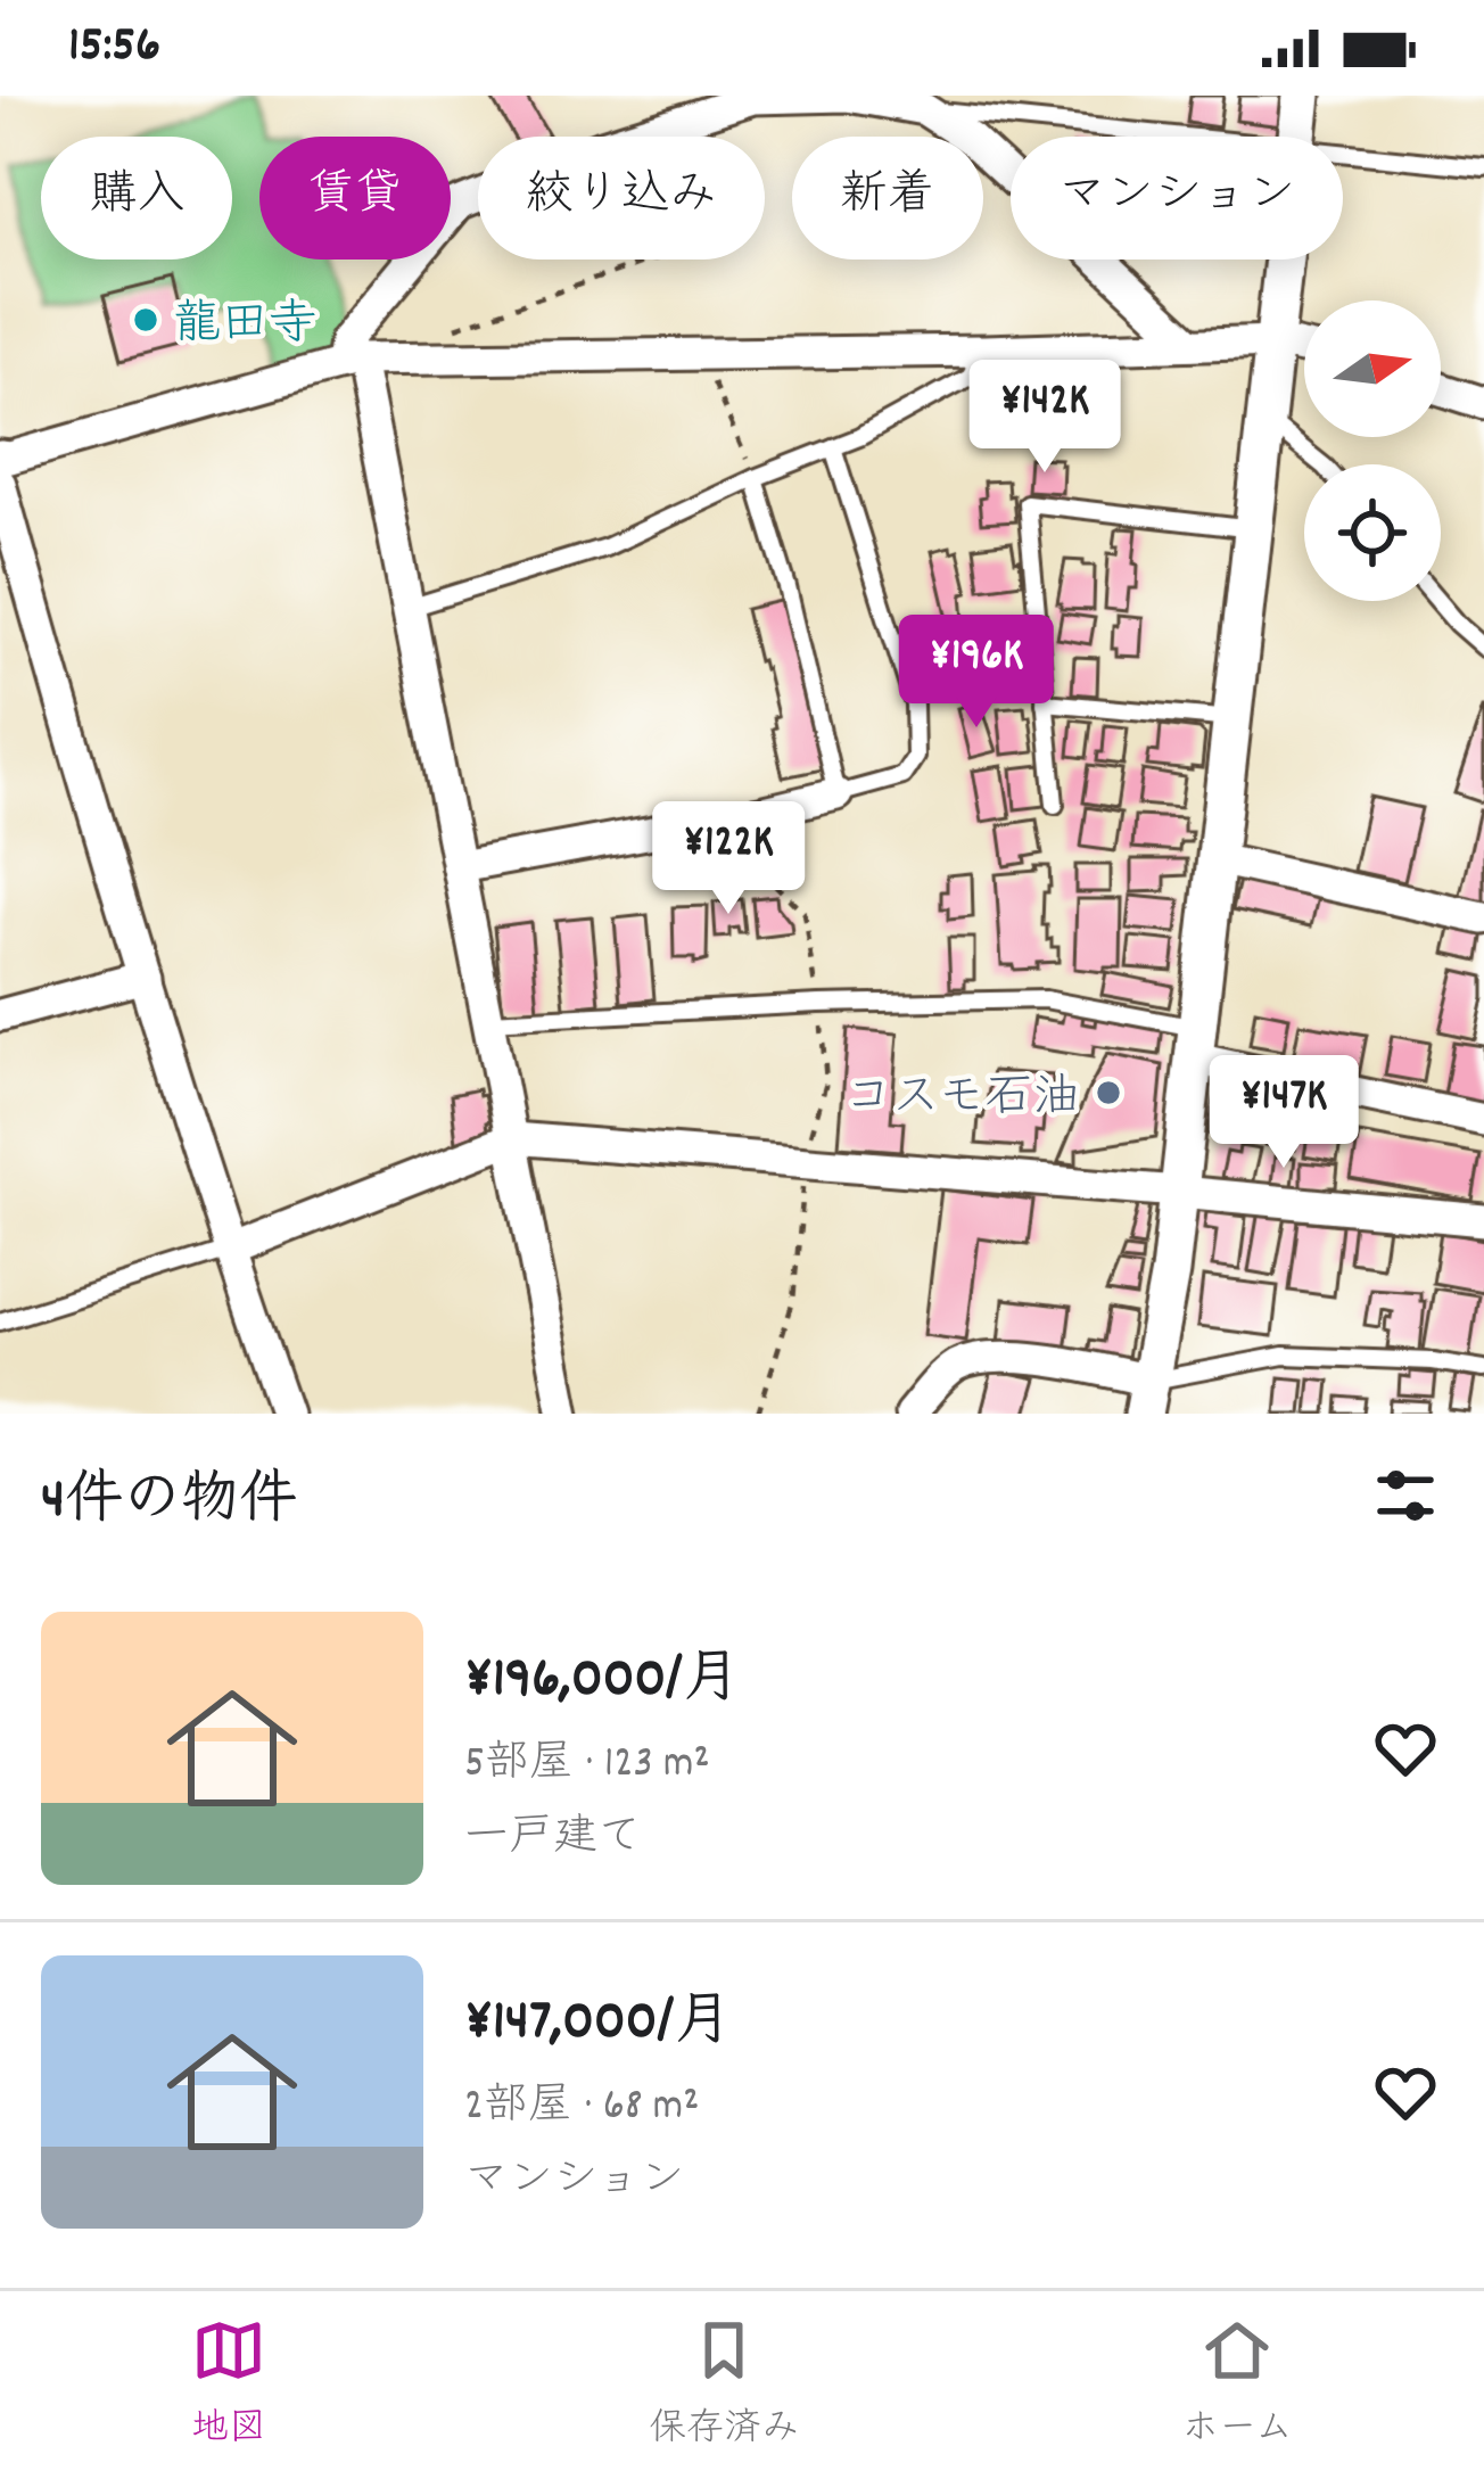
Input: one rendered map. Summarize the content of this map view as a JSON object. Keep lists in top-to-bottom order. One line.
{"places":["龍田寺","コスモ石油"],"north":"right","page":{"status":"15:56","chip":["購入","賃貸","絞り込み","新着","マンション"],"price":["¥142K","¥196K","¥122K","¥147K"],"heading":"4件の物件","list":[{"name":"¥196,000/月","note":"5部屋 · 123 m² · 一戸建て"},{"name":"¥147,000/月","note":"2部屋 · 68 m² · マンション"}],"tabs":["地図","保存済み","ホーム"]}}
